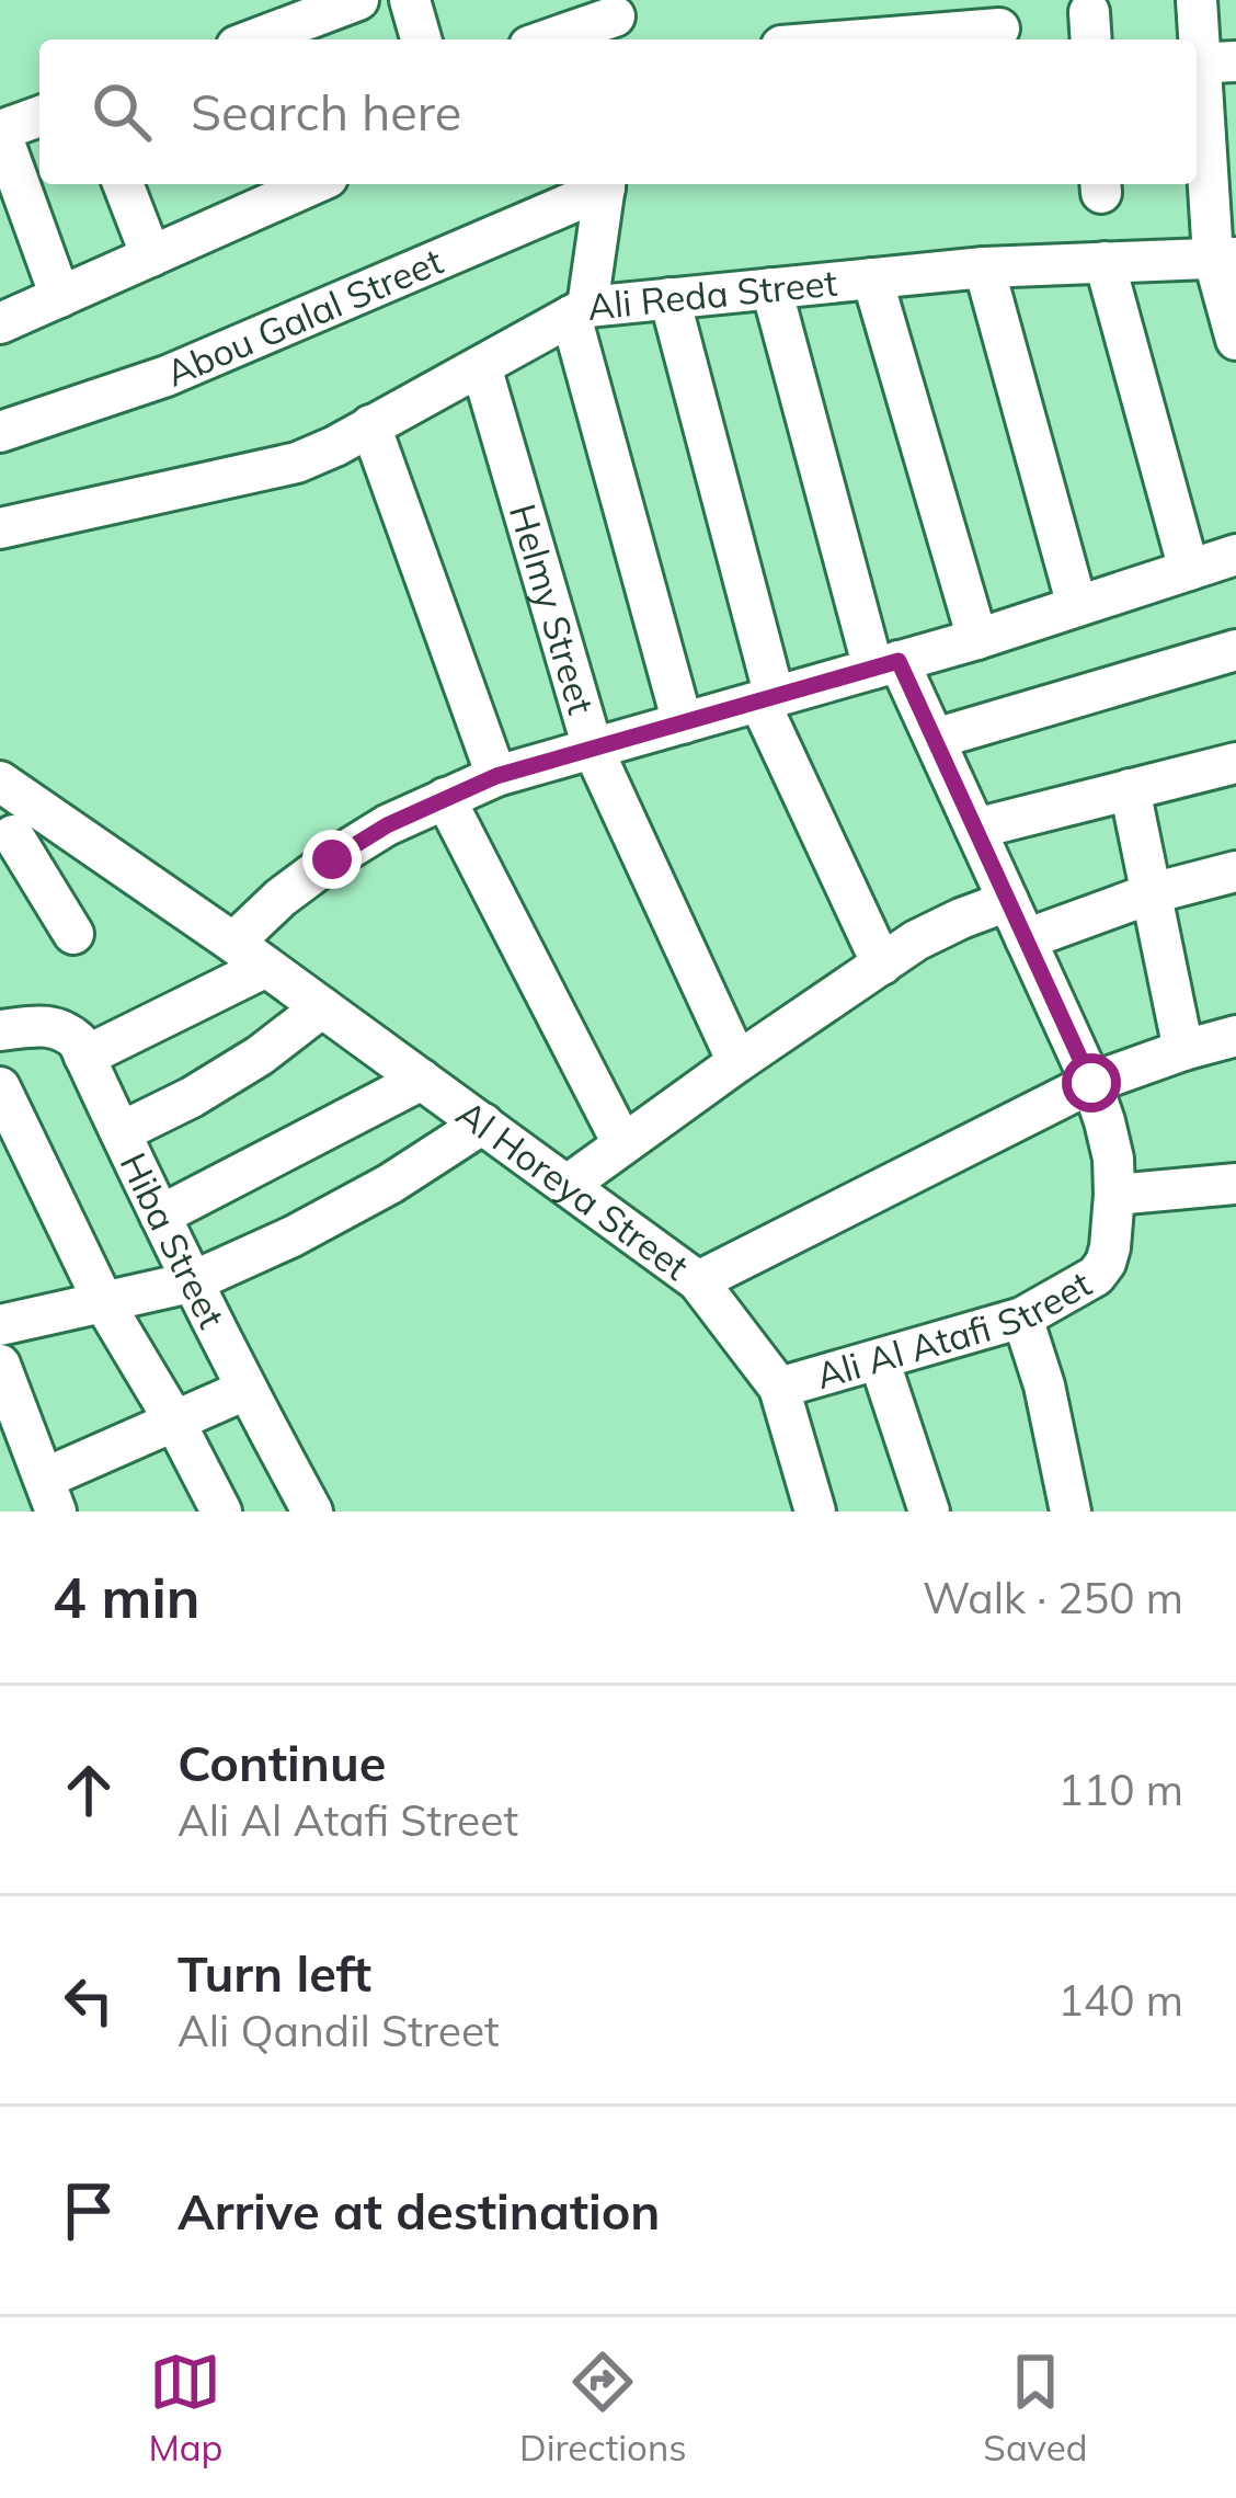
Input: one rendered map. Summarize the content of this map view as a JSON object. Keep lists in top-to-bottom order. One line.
{"streets":{"street":["Ali Reda Street","Abou Galal Street","Helmy Street","Al Horeya Street","Hiba Street","Ali Al Atafi Street"]},"crossings":[["Ali Reda Street","Helmy Street"],["Ali Reda Street","Ali Al Atafi Street"],["Al Horeya Street","Ali Al Atafi Street"]],"page":{"search":"Search here","heading":["4 min","Walk · 250 m"],"list":[["Continue","Ali Al Atafi Street","110 m"],["Turn left","Ali Qandil Street","140 m"],"Arrive at destination"],"nav":["Map","Directions","Saved"]}}
